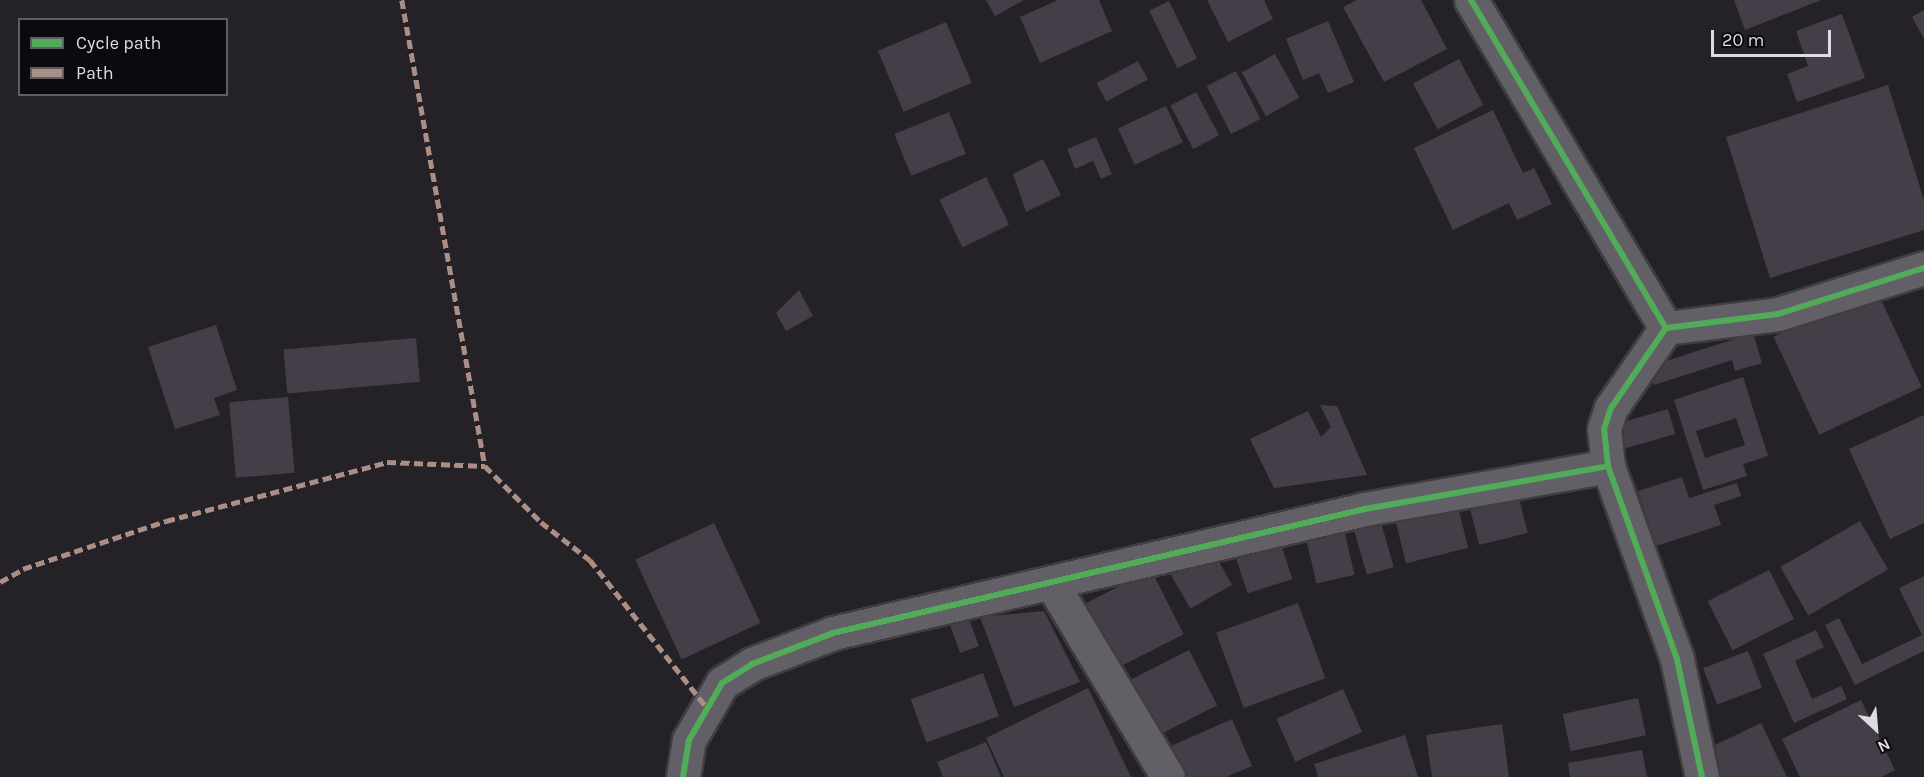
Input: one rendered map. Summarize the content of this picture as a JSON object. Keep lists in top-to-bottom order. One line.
{"legend":["Cycle path","Path"],"scale_bar":"20 m","north":"bottom right"}
